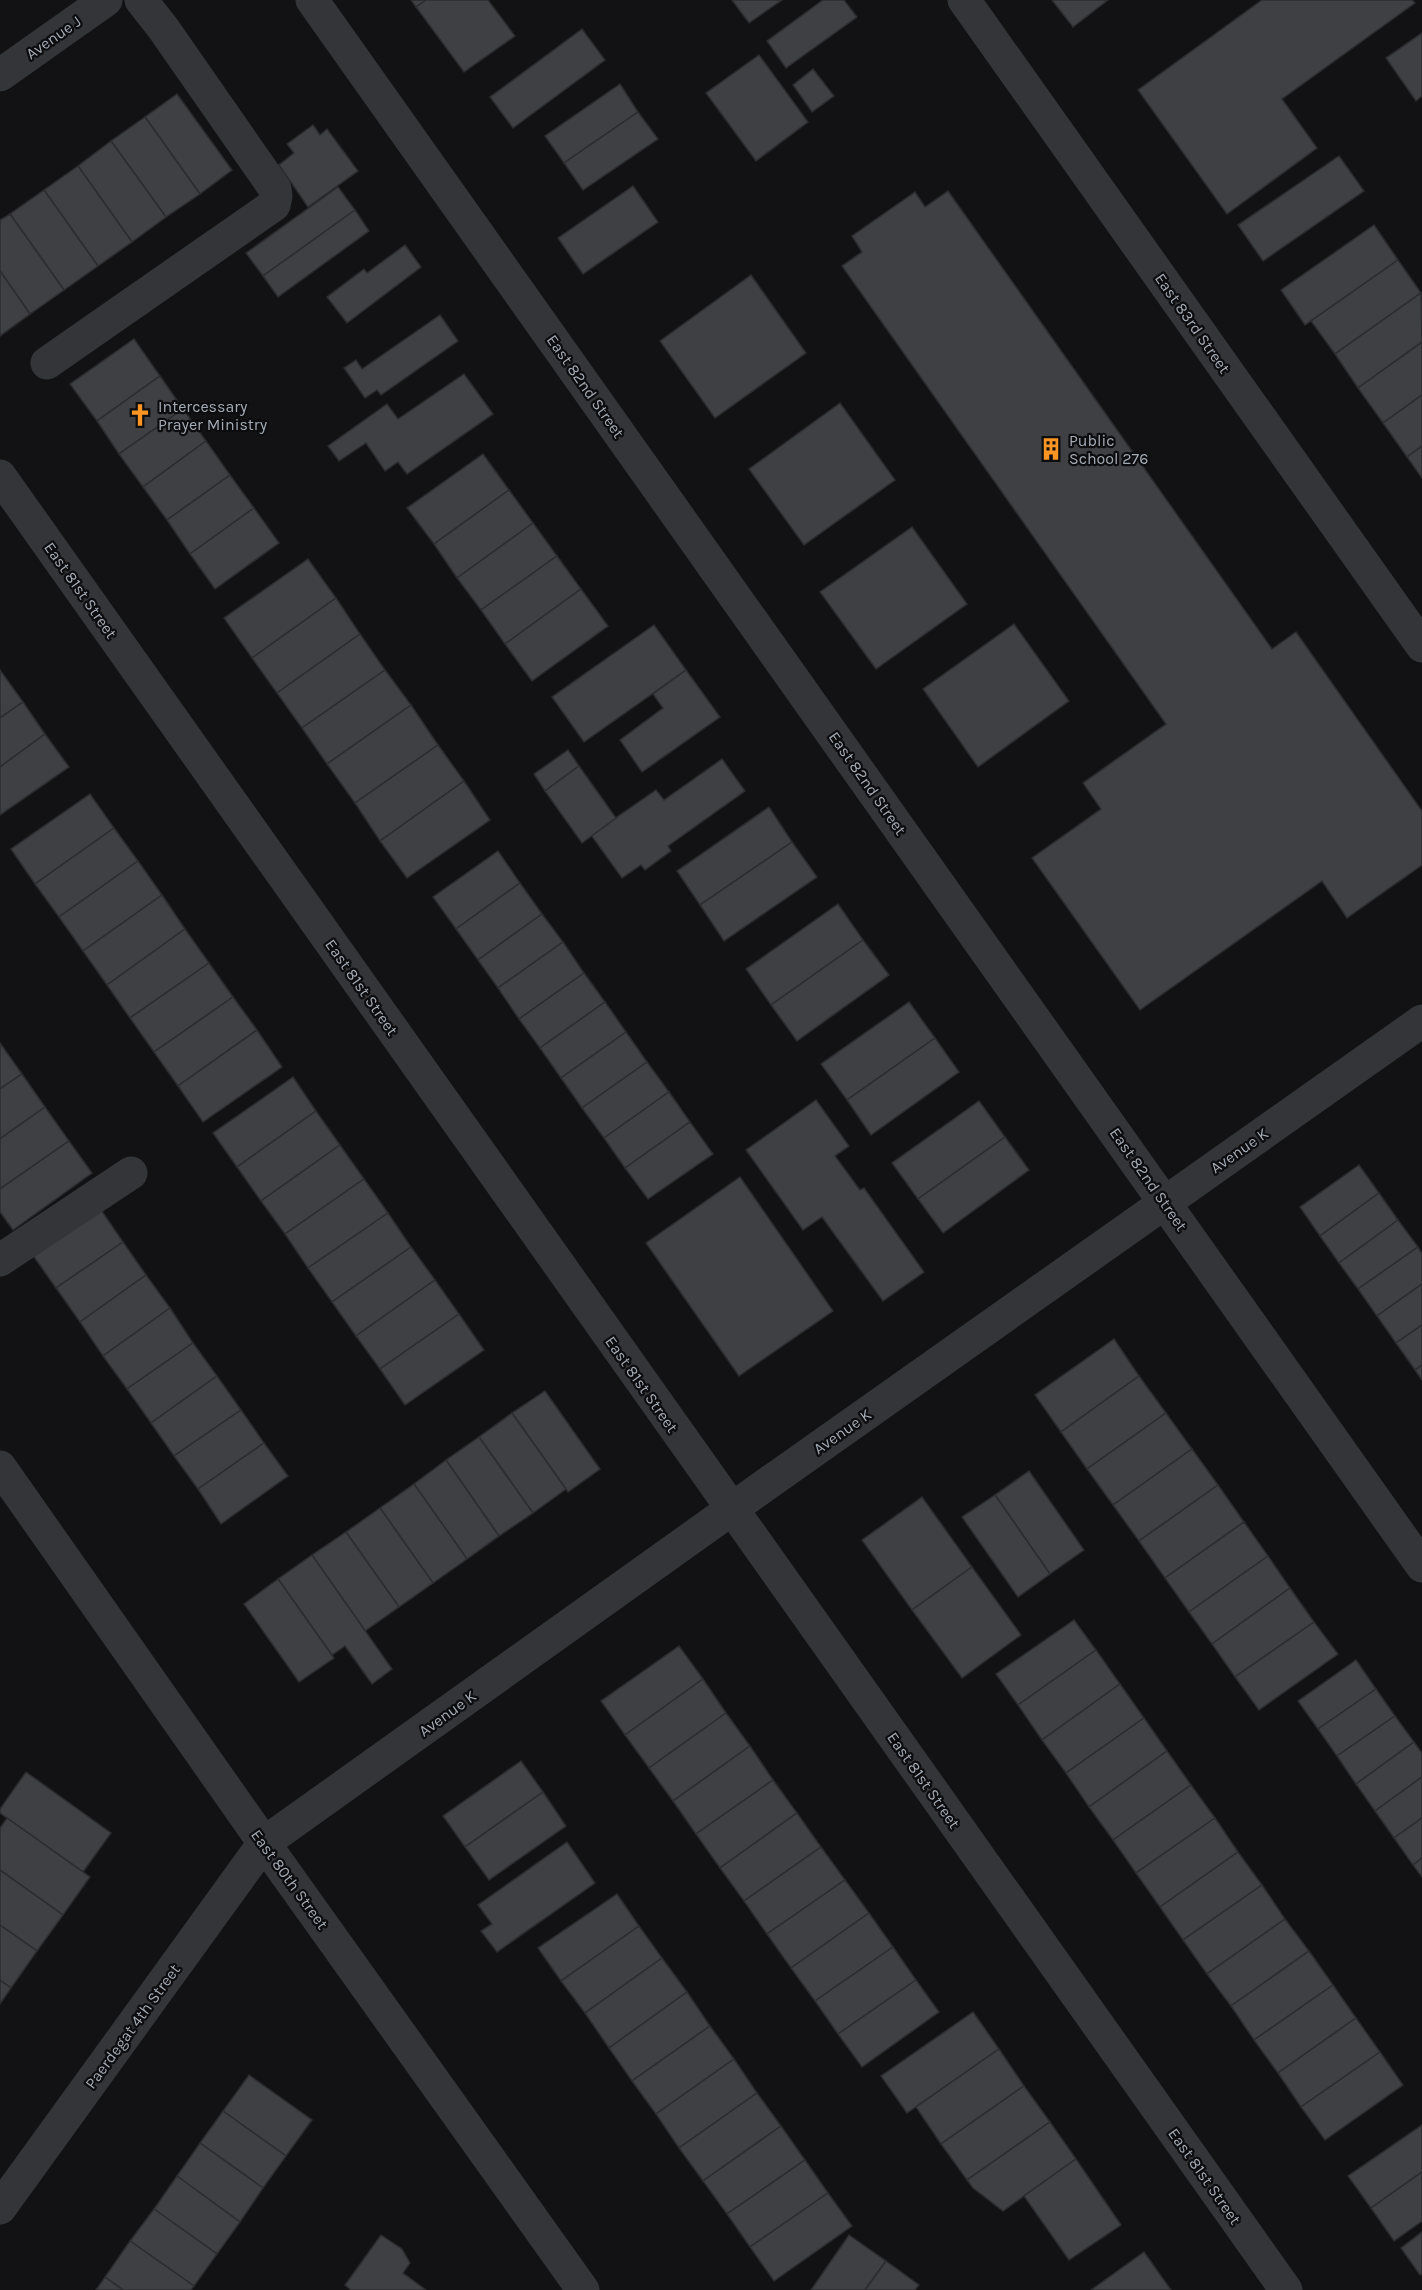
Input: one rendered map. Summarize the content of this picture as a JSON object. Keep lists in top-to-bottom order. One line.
{"streets":{"street":["Avenue J","East 83rd Street","East 82nd Street","East 81st Street","Avenue K","East 80th Street","Paerdegat 4th Street"]},"crossings":[["East 82nd Street","Avenue K"],["East 81st Street","Avenue K"],["Avenue K","East 80th Street"],["Avenue K","Paerdegat 4th Street"],["East 80th Street","Paerdegat 4th Street"]],"places":{"church":["Intercessary Prayer Ministry"],"building":["Public School 276"]}}
